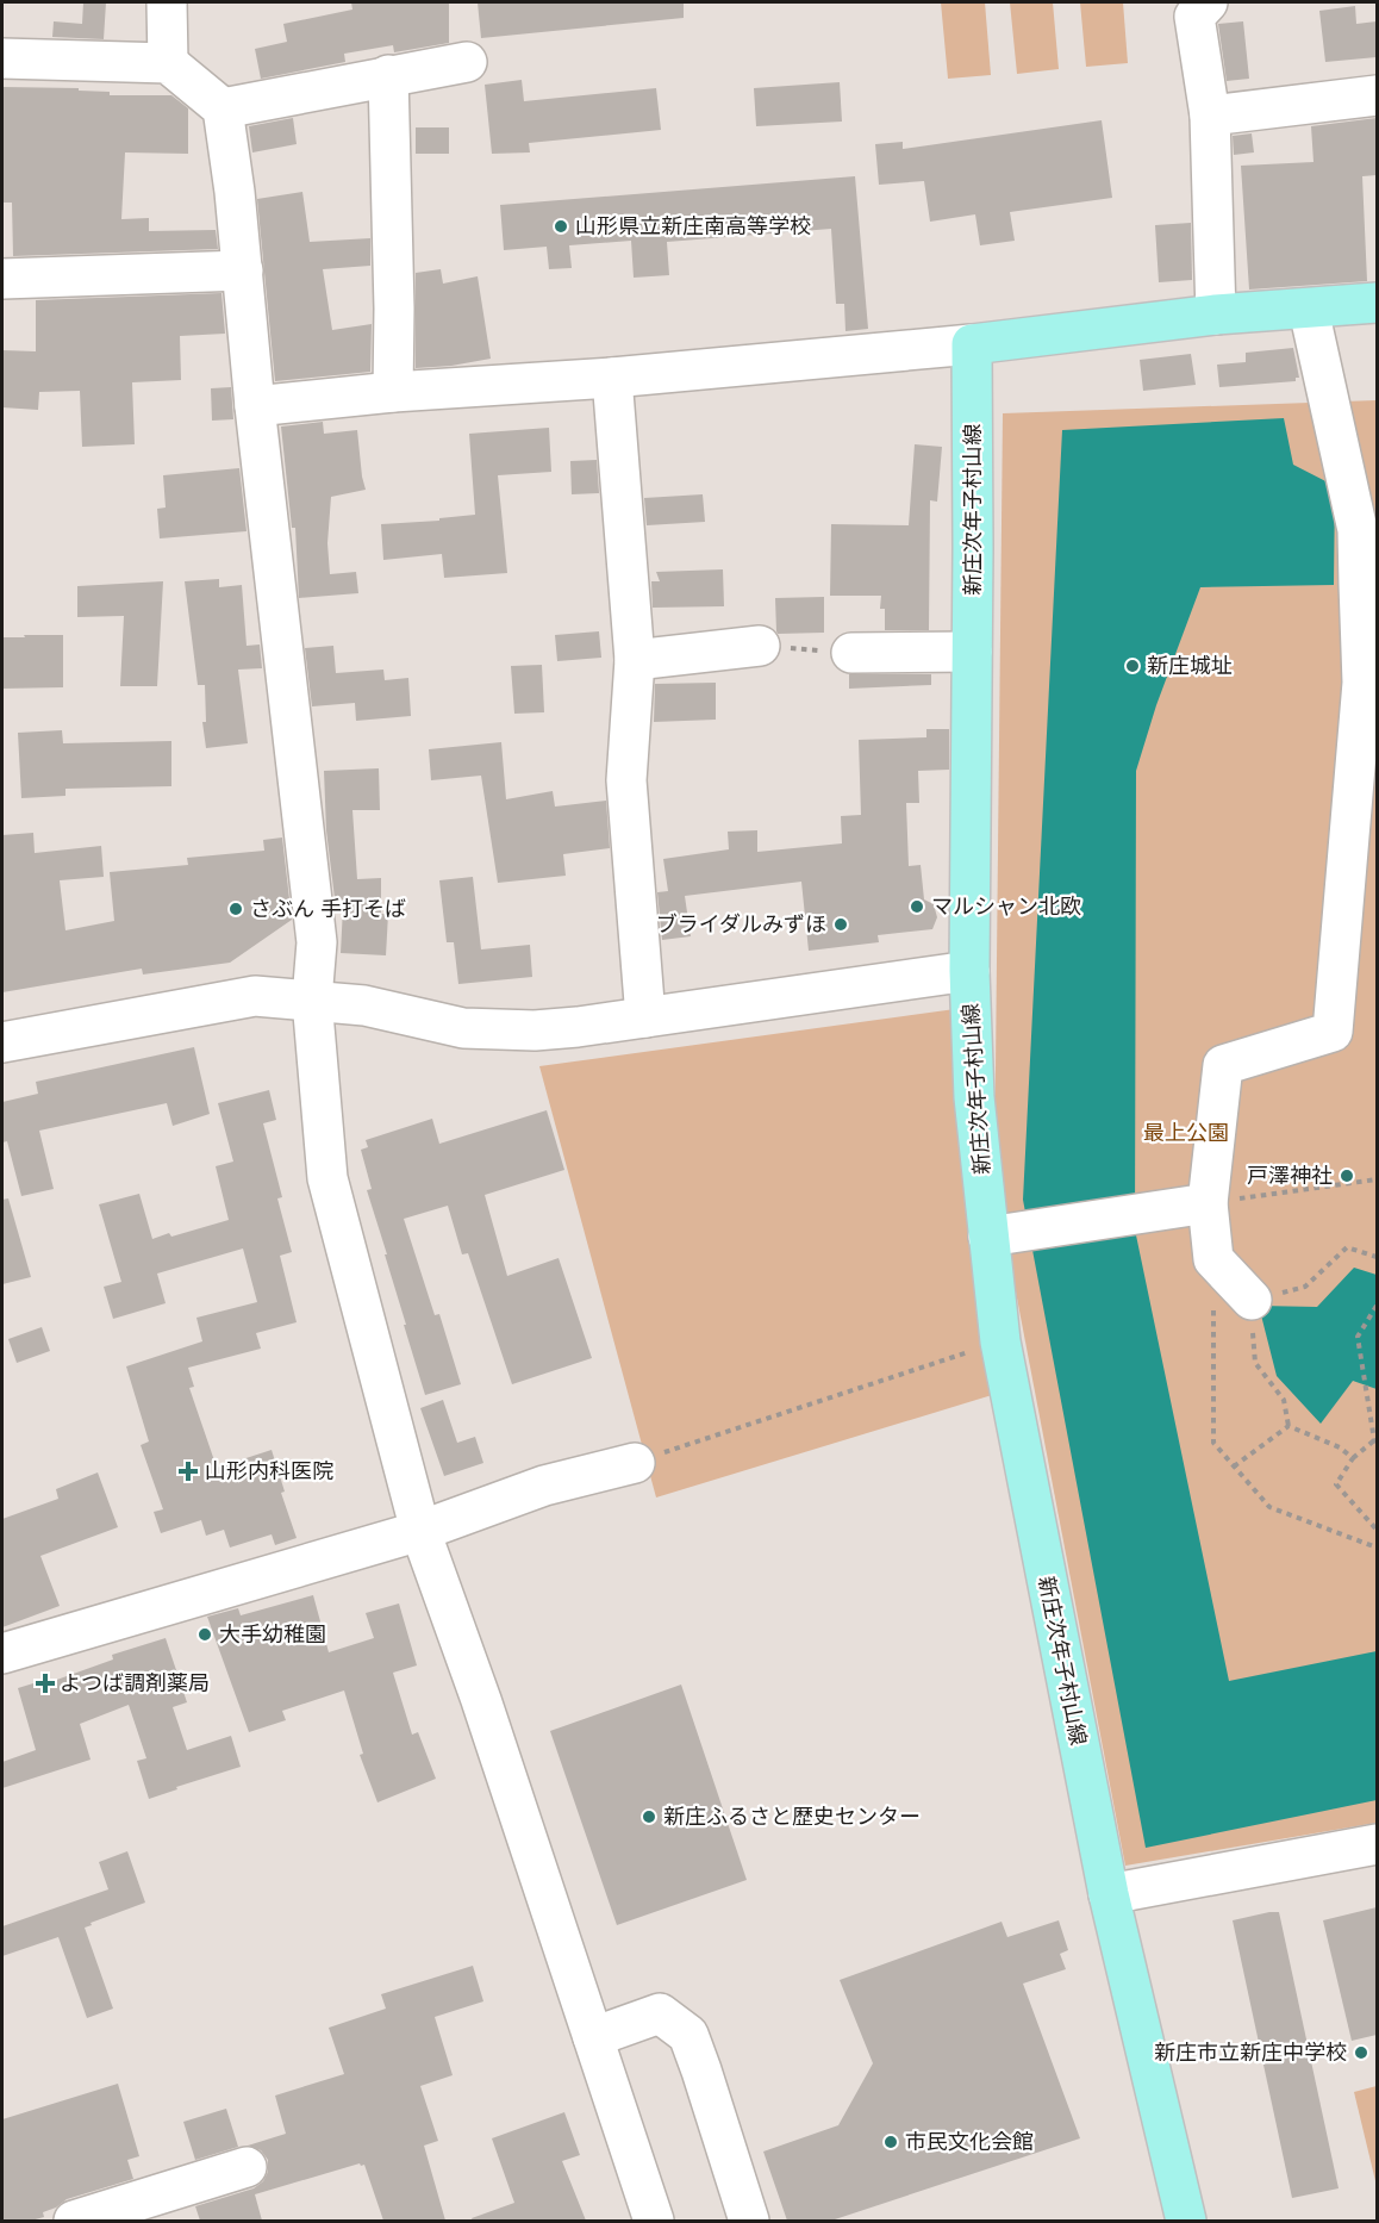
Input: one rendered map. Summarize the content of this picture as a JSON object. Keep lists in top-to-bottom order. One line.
{"streets":{"main road":["新庄次年子村山線"]},"parks":["最上公園"],"places":{"other":["山形県立新庄南高等学校","新庄城址","マルシャン北欧","さぶん 手打そば","ブライダルみずほ","戸澤神社","大手幼稚園","新庄ふるさと歴史センター","新庄市立新庄中学校","市民文化会館"],"health":["山形内科医院","よつば調剤薬局"]}}
